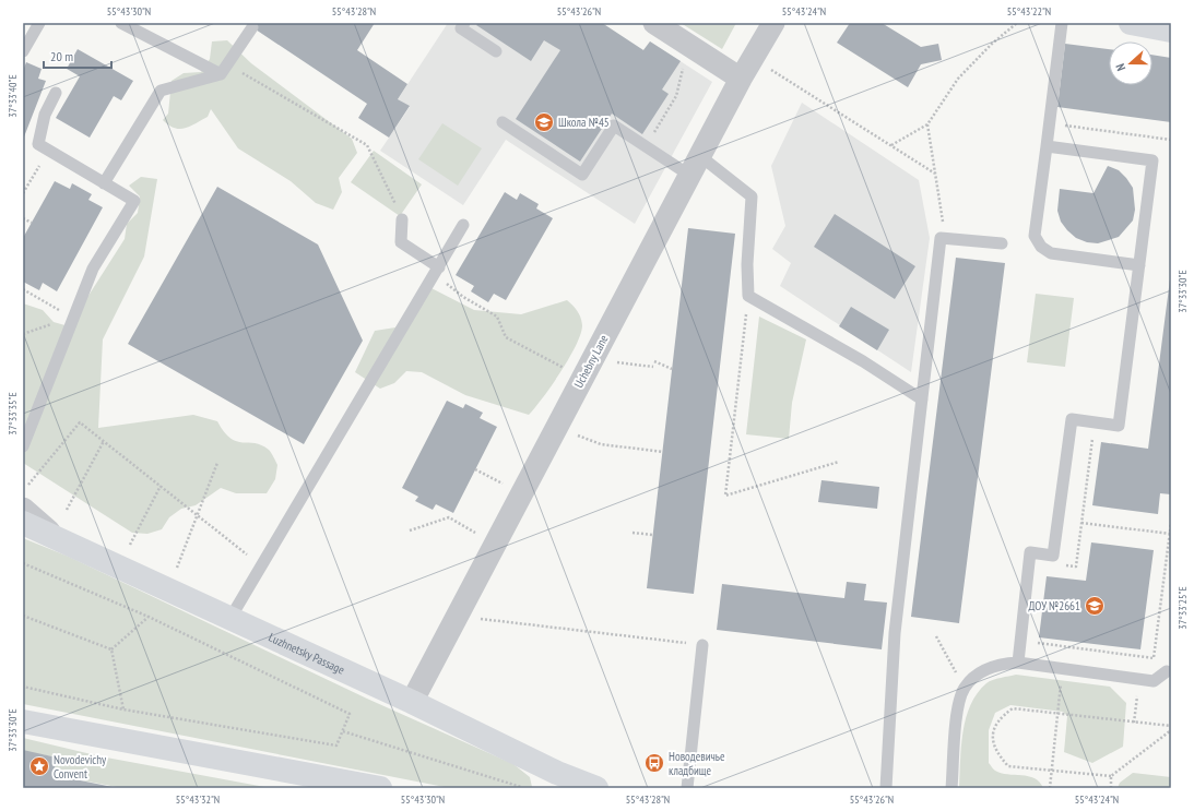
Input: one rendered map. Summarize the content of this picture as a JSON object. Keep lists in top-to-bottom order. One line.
{"streets":{"main road":["Luzhnetsky Passage"],"street":["Uchebny Lane"]},"crossings":[["Uchebny Lane","Luzhnetsky Passage"]],"places":{"school or university":["Школа №45","ДОУ №2661"],"bus stop":["Новодевичье кладбище"],"place":["Novodevichy Convent"]},"scale_bar":"20 m","north":"left","coordinates":["55°43'30\"N","55°43'28\"N","55°43'26\"N","55°43'24\"N","55°43'22\"N","37°33'40\"E","37°33'30\"E","37°33'35\"E","37°33'25\"E","55°43'32\"N"]}
